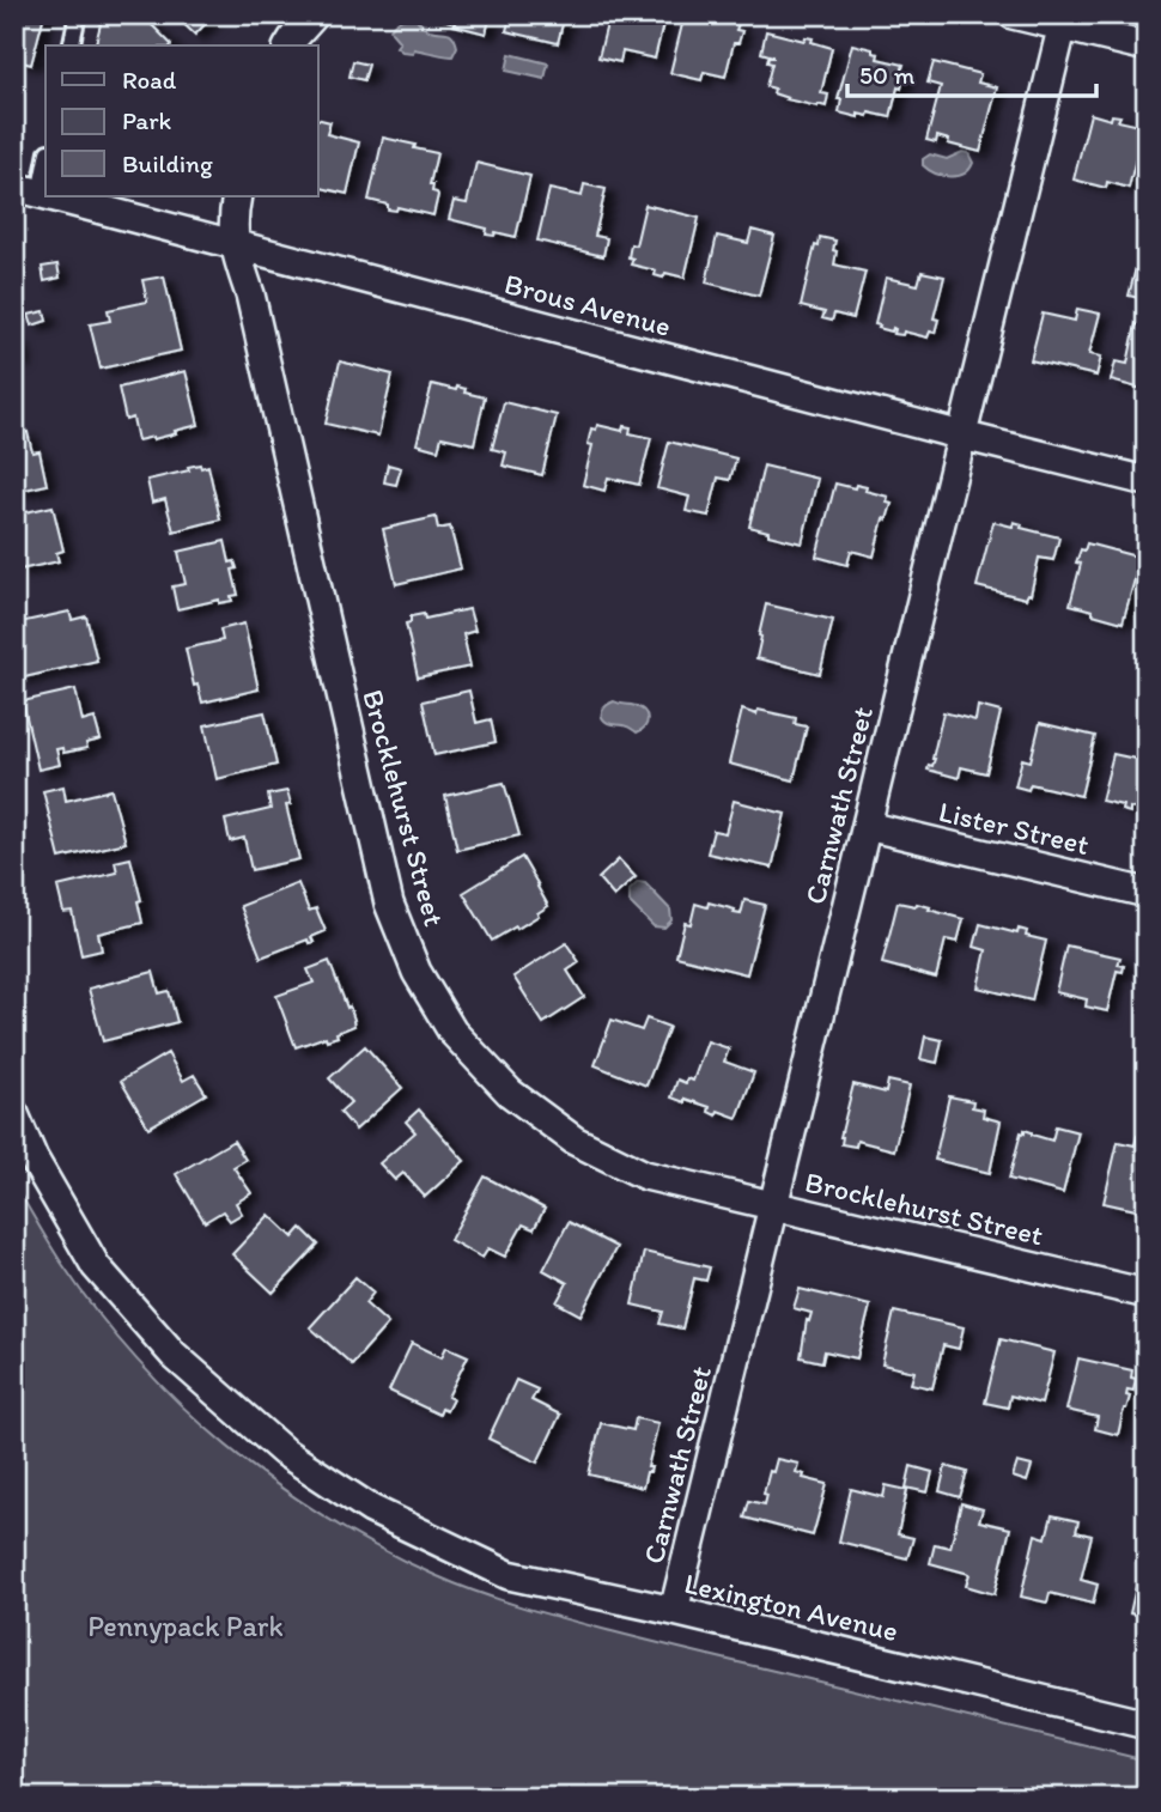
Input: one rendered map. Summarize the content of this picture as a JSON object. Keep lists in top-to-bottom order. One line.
{"streets":{"street":["Brous Avenue","Carnwath Street","Brocklehurst Street","Lister Street","Lexington Avenue"]},"crossings":[["Brous Avenue","Carnwath Street"],["Brous Avenue","Brocklehurst Street"],["Carnwath Street","Brocklehurst Street"],["Carnwath Street","Lister Street"],["Carnwath Street","Lexington Avenue"]],"parks":["Pennypack Park"],"legend":["Road","Park","Building"],"scale_bar":"50 m"}
